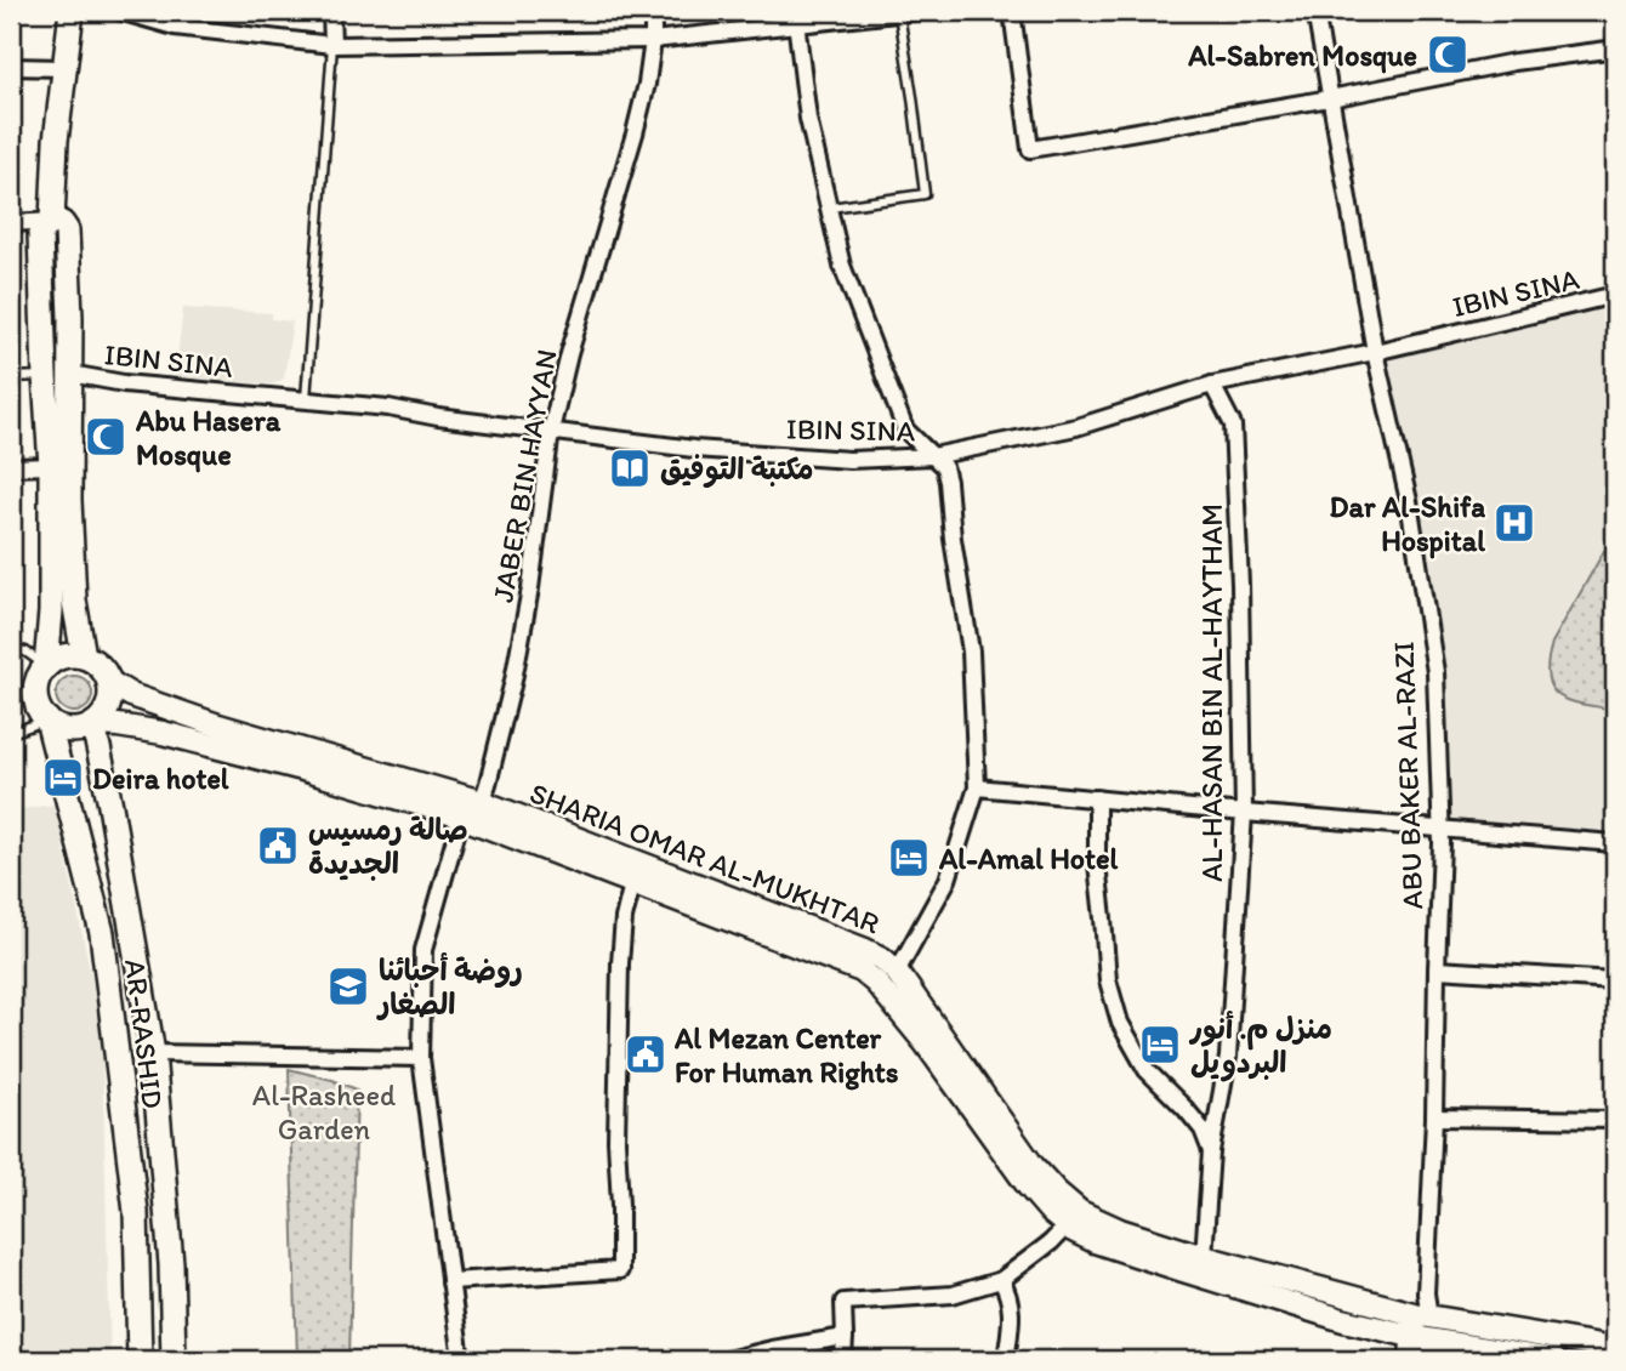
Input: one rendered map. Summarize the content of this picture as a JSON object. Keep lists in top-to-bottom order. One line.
{"streets":{"main road":["SHARIA OMAR AL-MUKHTAR","AR-RASHID"],"street":["IBIN SINA","JABER BIN HAYYAN","AL-HASAN BIN AL-HAYTHAM","ABU BAKER AL-RAZI"]},"crossings":[["IBIN SINA","JABER BIN HAYYAN"],["IBIN SINA","AL-HASAN BIN AL-HAYTHAM"],["IBIN SINA","ABU BAKER AL-RAZI"],["JABER BIN HAYYAN","SHARIA OMAR AL-MUKHTAR"],["AL-HASAN BIN AL-HAYTHAM","SHARIA OMAR AL-MUKHTAR"],["ABU BAKER AL-RAZI","SHARIA OMAR AL-MUKHTAR"],["SHARIA OMAR AL-MUKHTAR","AR-RASHID"]],"parks":["Al-Rasheed Garden"],"places":{"mosque":["Al-Sabren Mosque","Abu Hasera Mosque"],"library":["مكتبة التوفيق"],"hospital":["Dar Al-Shifa Hospital"],"hotel":["Deira hotel","Al-Amal Hotel","منزل م. أنور البردويل"],"public building":["صالة رمسيس الجديدة","Al Mezan Center For Human Rights"],"school or university":["روضة أحبائنا الصغار"]}}
